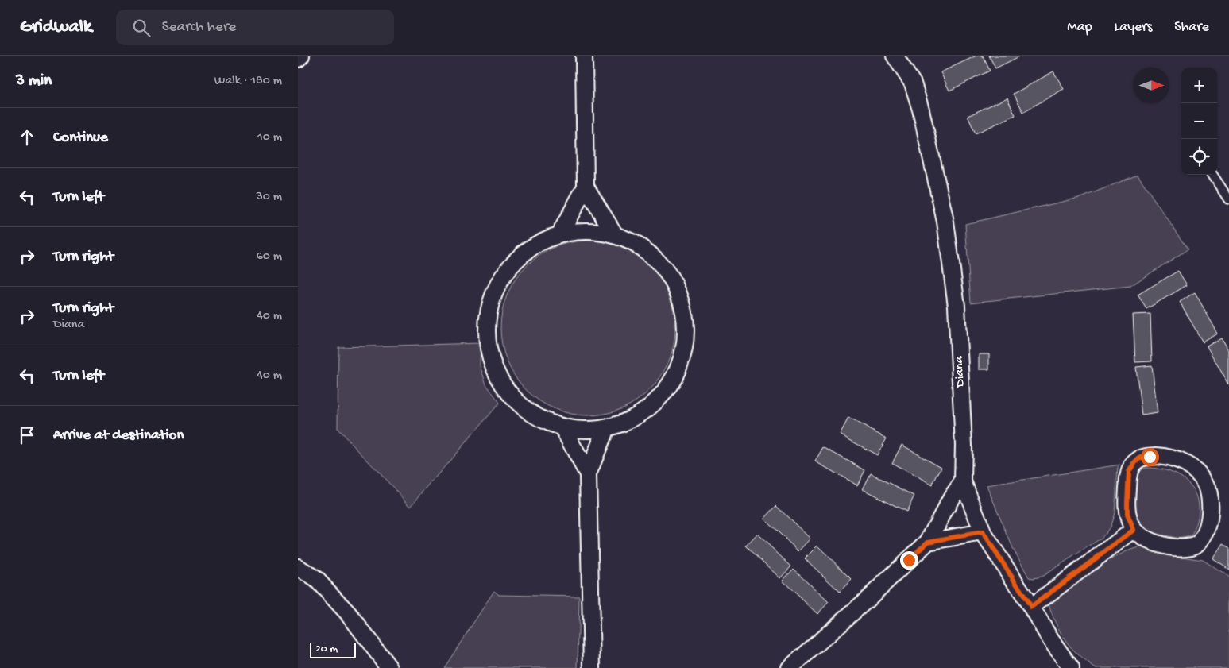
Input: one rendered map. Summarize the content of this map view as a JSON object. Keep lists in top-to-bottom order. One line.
{"streets":{"street":["Diana"]},"scale_bar":"20 m","north":"right","page":{"header":"Gridwalk","search":"Search here","nav":["Map","Layers","Share"],"heading":["3 min","Walk · 180 m"],"map_buttons":["+","−"],"list":[["Continue","10 m"],["Turn left","30 m"],["Turn right","60 m"],["Turn right","Diana","40 m"],["Turn left","40 m"],"Arrive at destination"],"scale":"20 m"}}
